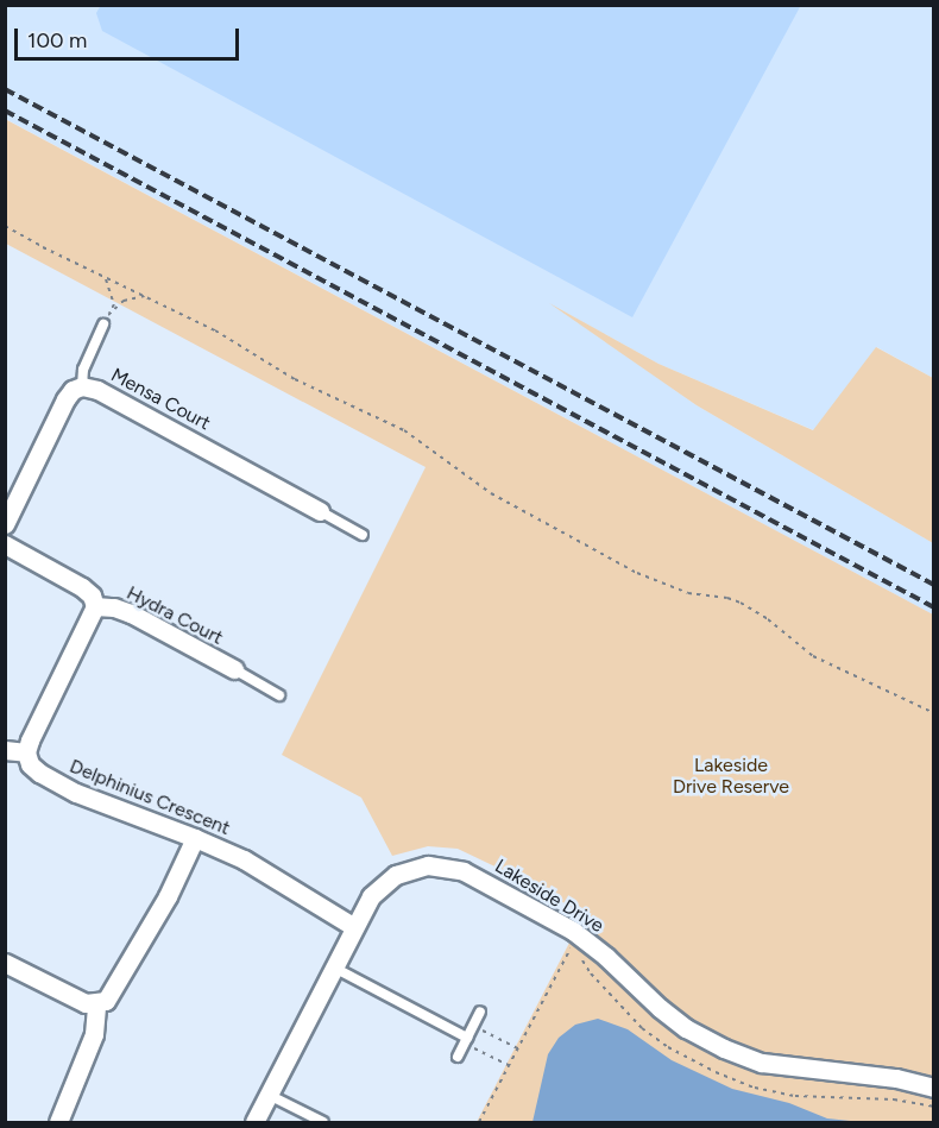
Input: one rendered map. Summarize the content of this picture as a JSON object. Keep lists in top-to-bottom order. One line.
{"streets":{"street":["Mensa Court","Hydra Court","Delphinius Crescent","Lakeside Drive"]},"crossings":[["Delphinius Crescent","Lakeside Drive"]],"parks":["Lakeside Drive Reserve"],"scale_bar":"100 m"}
